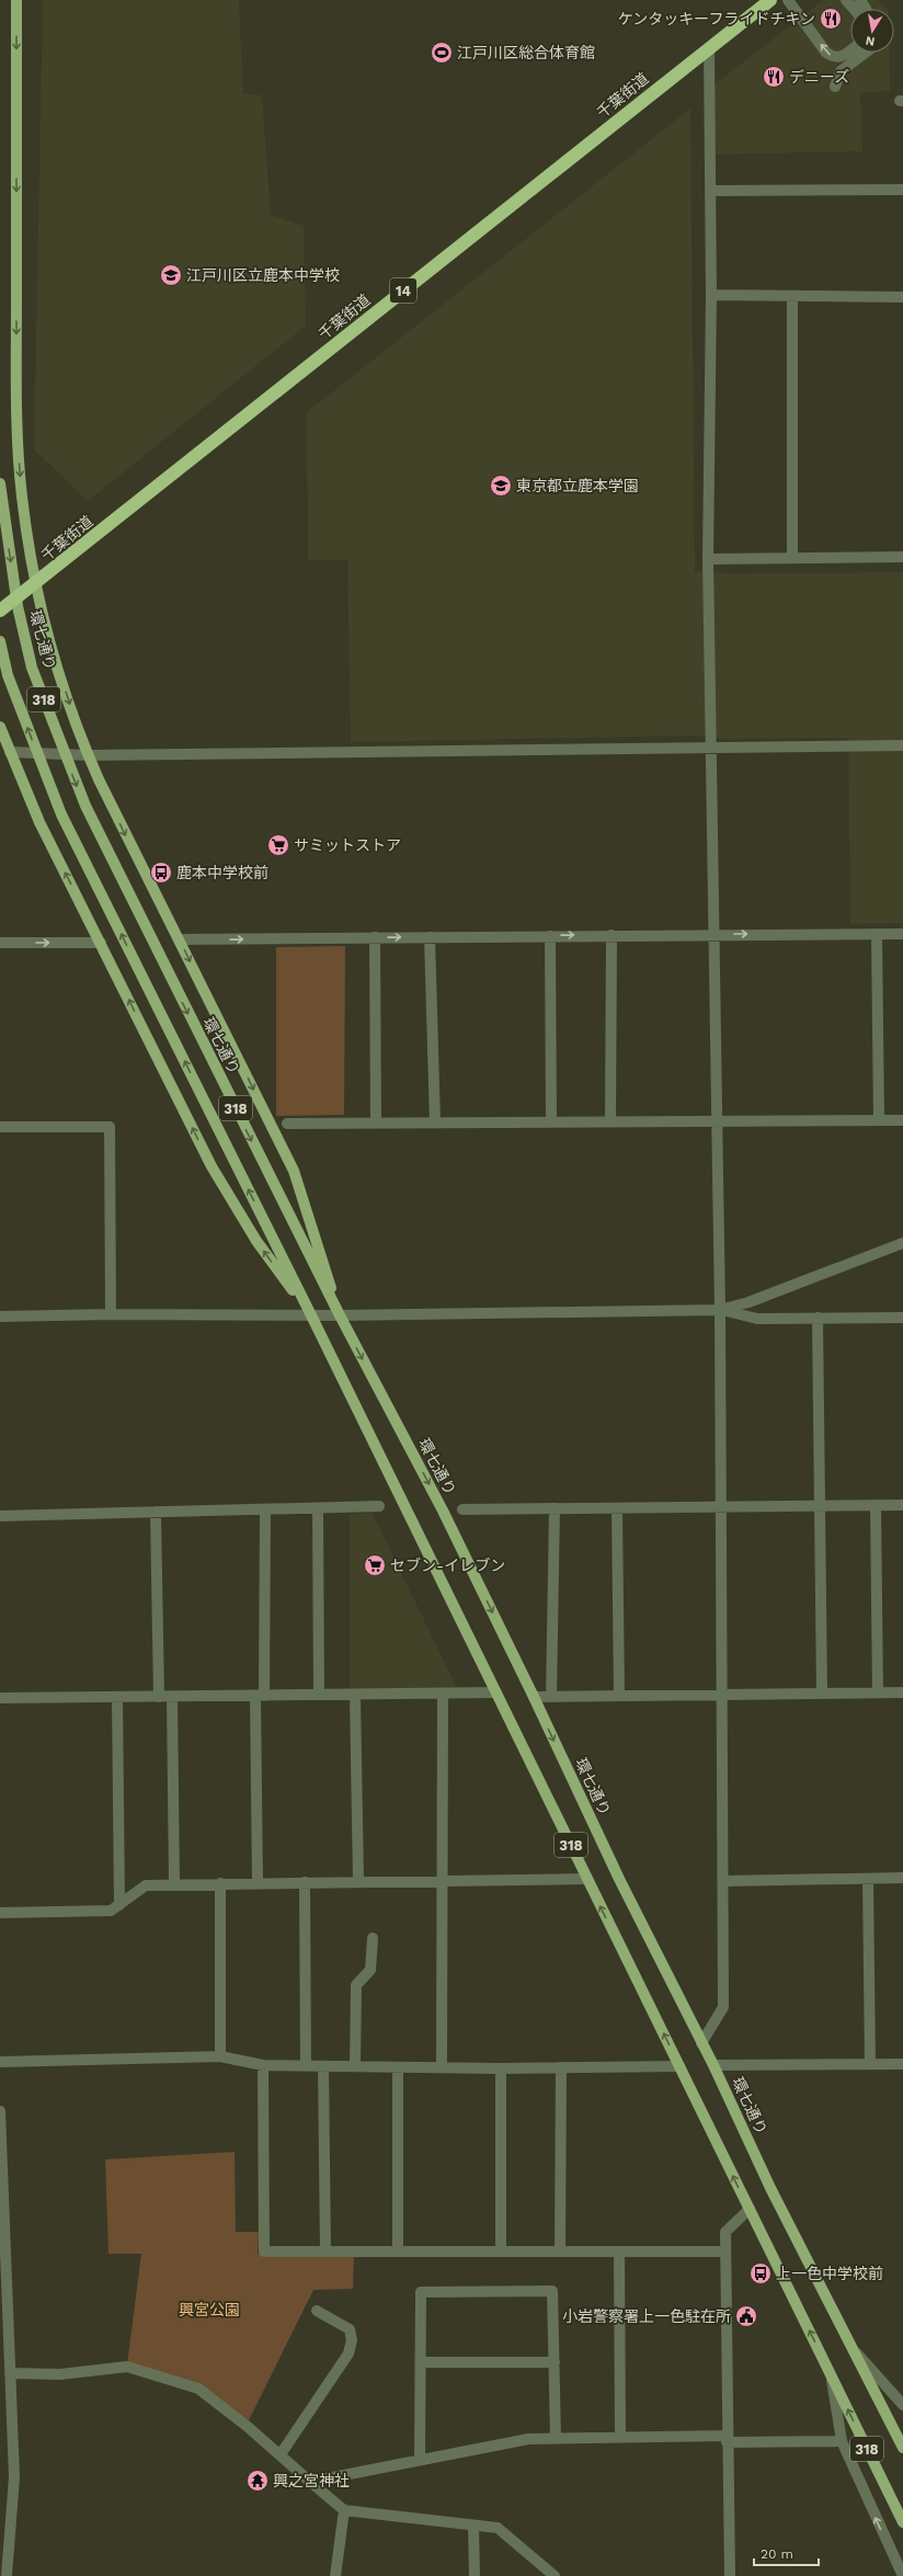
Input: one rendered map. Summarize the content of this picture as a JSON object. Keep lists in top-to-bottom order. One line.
{"streets":{"highway":["千葉街道","14"],"main road":["環七通り","318"]},"parks":["興宮公園"],"places":{"restaurant":["ケンタッキーフライドチキン","デニーズ"],"sports":["江戸川区総合体育館"],"school or university":["江戸川区立鹿本中学校","東京都立鹿本学園"],"supermarket":["サミットストア","セブン-イレブン"],"bus stop":["鹿本中学校前","上一色中学校前"],"public building":["小岩警察署上一色駐在所"],"temple":["興之宮神社"]},"scale_bar":"20 m","north":"bottom"}
